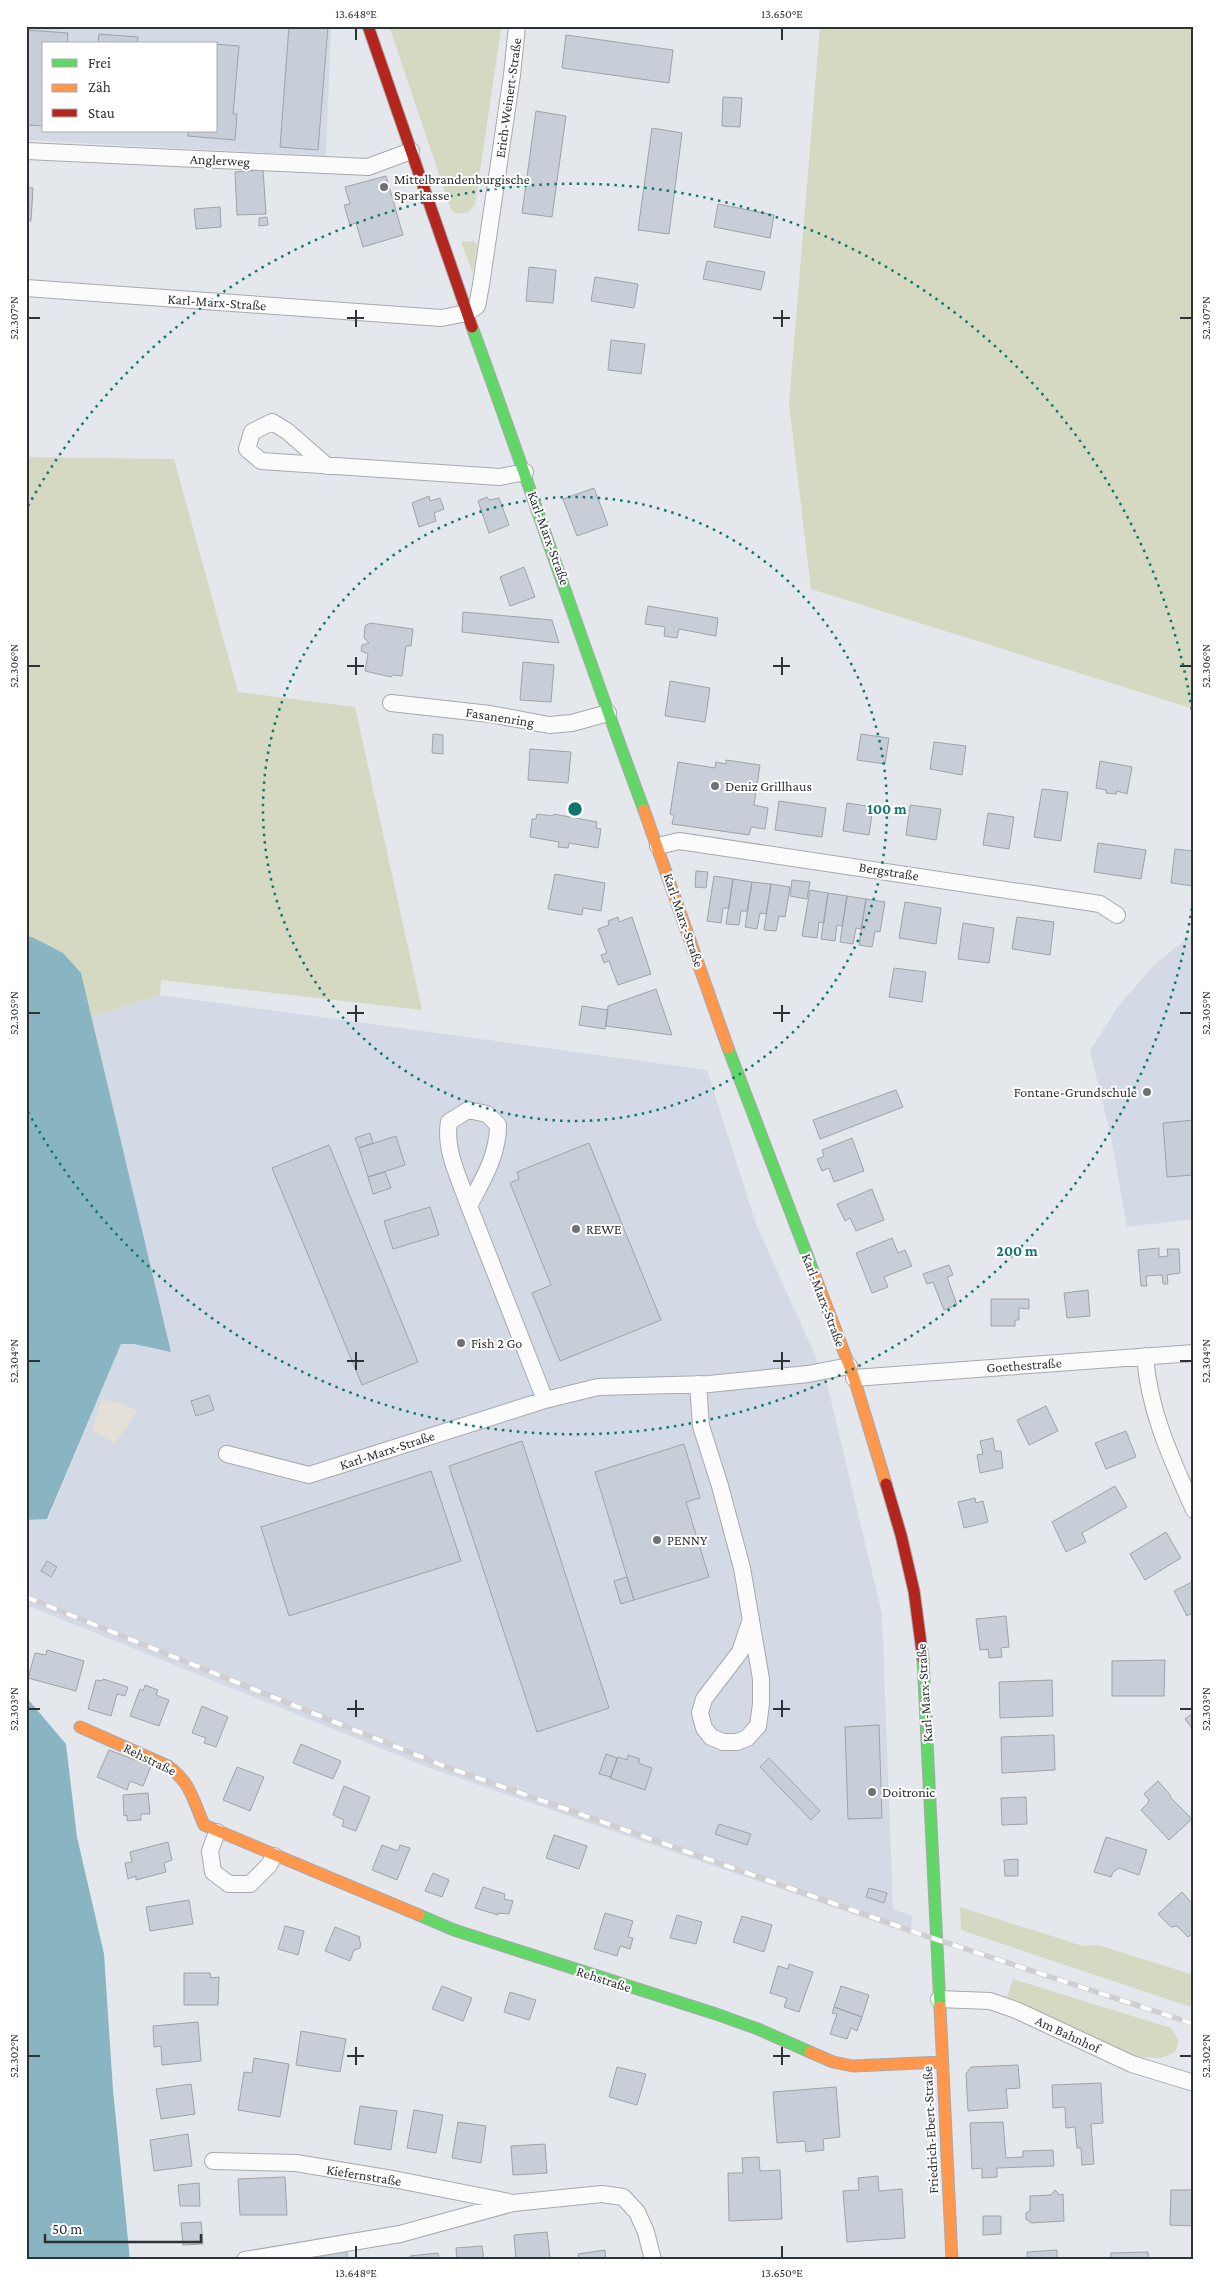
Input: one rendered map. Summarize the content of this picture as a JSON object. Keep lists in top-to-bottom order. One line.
{"streets":{"street":["Erich-Weinert-Straße","Anglerweg","Karl-Marx-Straße","Fasanenring","Bergstraße","Goethestraße","Rehstraße","Am Bahnhof","Friedrich-Ebert-Straße","Kiefernstraße"]},"crossings":[["Erich-Weinert-Straße","Karl-Marx-Straße"],["Anglerweg","Karl-Marx-Straße"],["Karl-Marx-Straße","Fasanenring"],["Karl-Marx-Straße","Bergstraße"],["Karl-Marx-Straße","Goethestraße"],["Karl-Marx-Straße","Am Bahnhof"],["Karl-Marx-Straße","Friedrich-Ebert-Straße"],["Rehstraße","Friedrich-Ebert-Straße"],["Am Bahnhof","Friedrich-Ebert-Straße"]],"places":["Mittelbrandenburgische Sparkasse","Deniz Grillhaus","Fontane-Grundschule","REWE","Fish 2 Go","PENNY","Doitronic"],"legend":["Frei","Zäh","Stau"],"scale_bar":"50 m","coordinates":["13.648°E","13.650°E","52.307°N","52.306°N","52.305°N","52.304°N","52.303°N","52.302°N"],"rings":["100 m","200 m"]}
